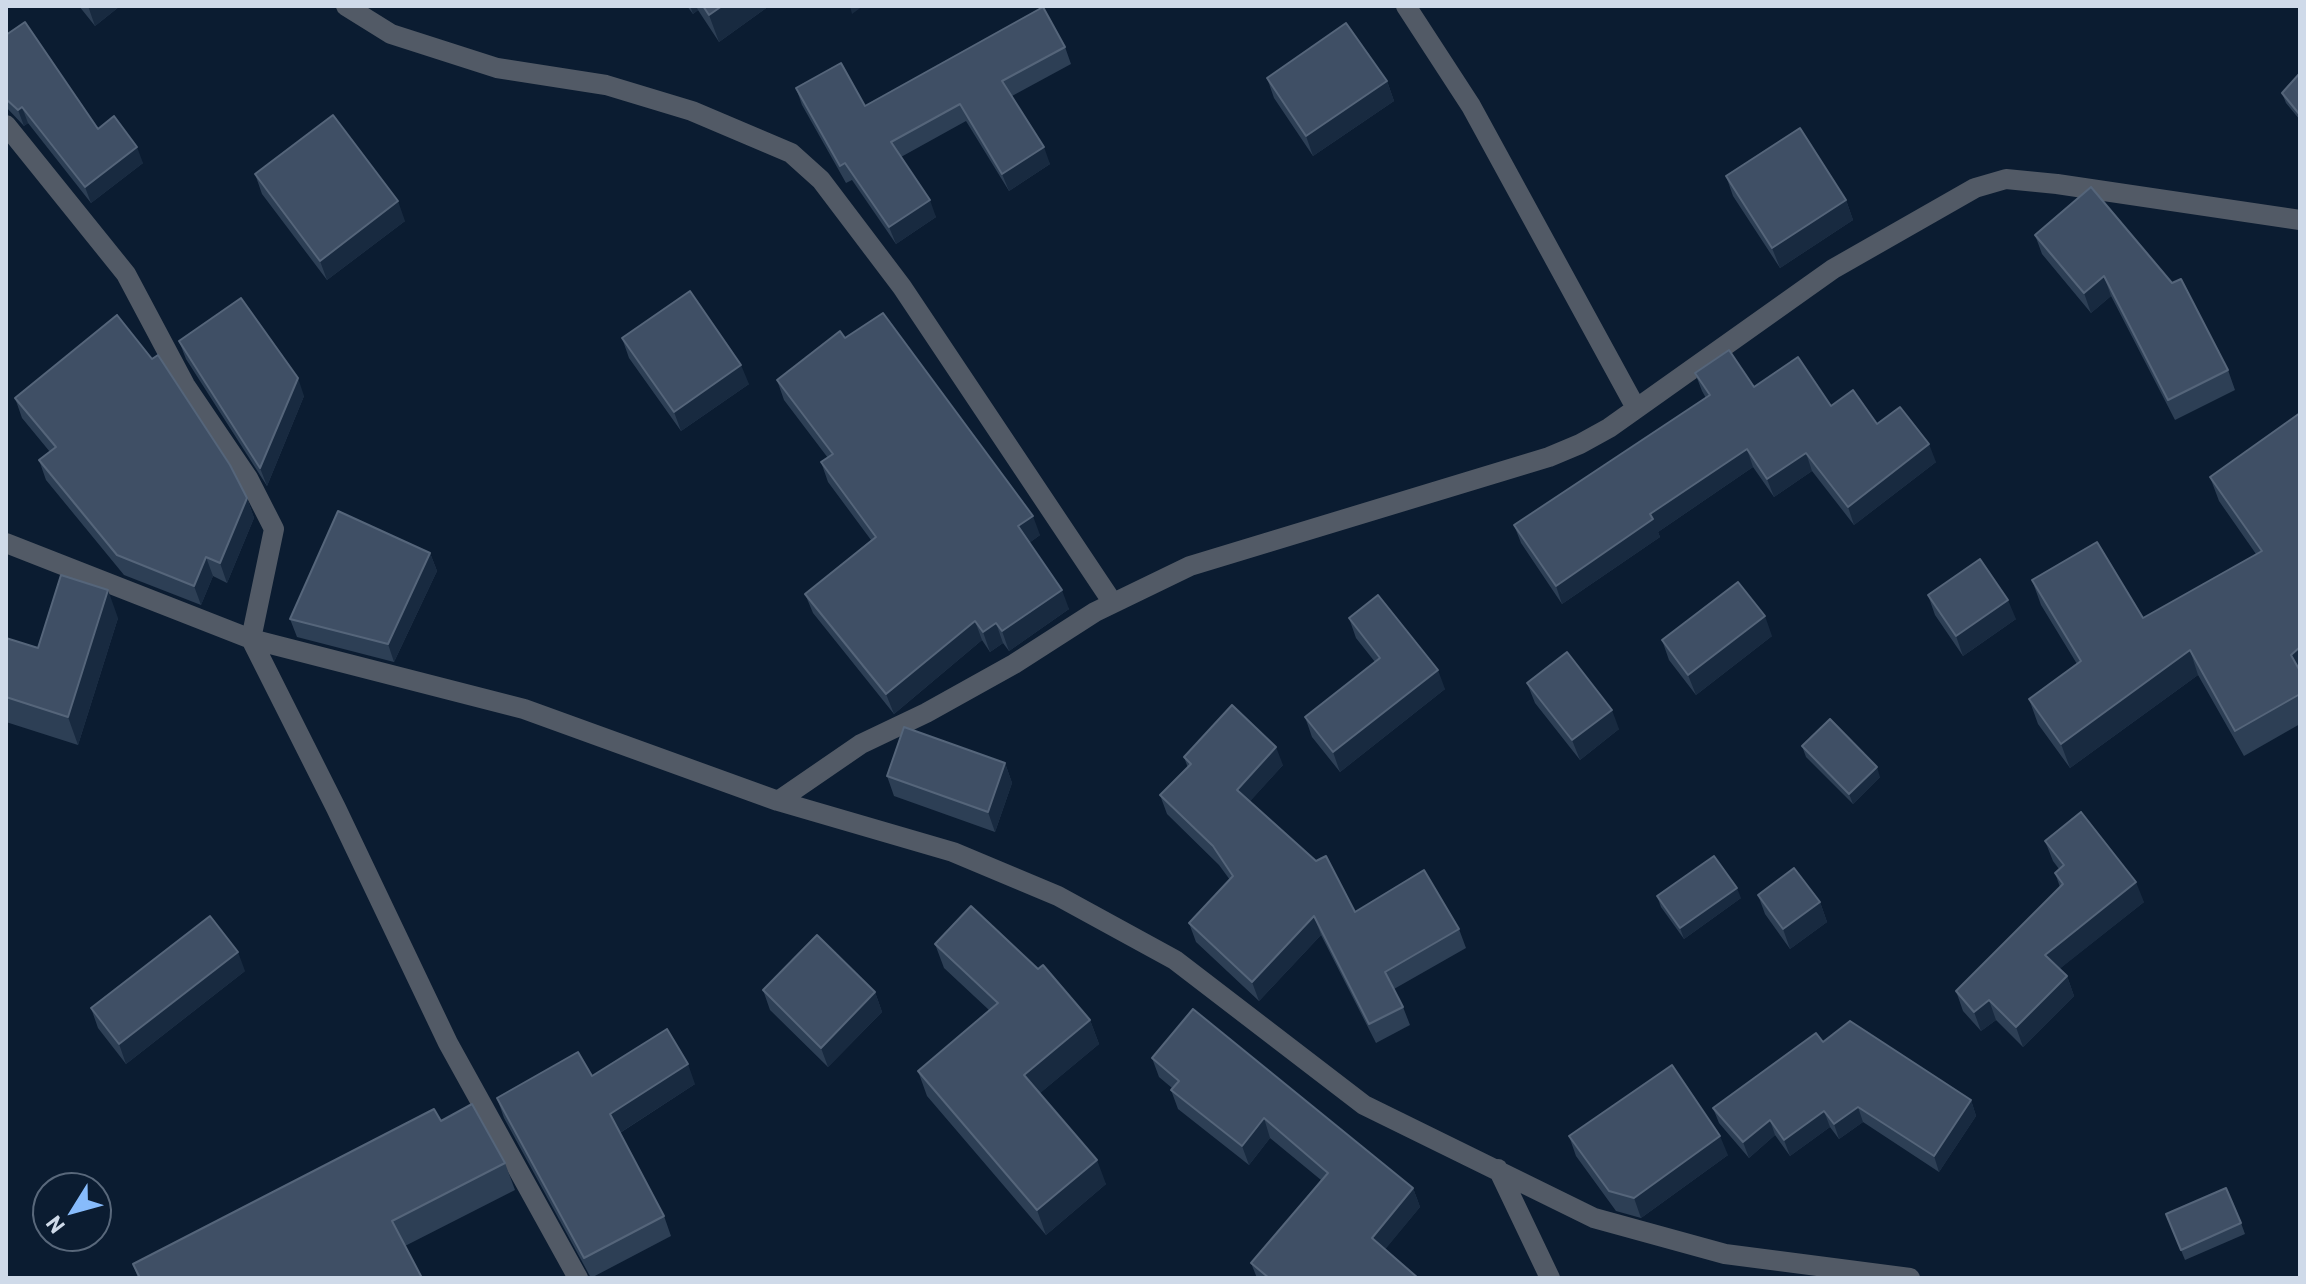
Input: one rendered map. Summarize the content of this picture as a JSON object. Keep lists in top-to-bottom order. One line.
{"north":"bottom left"}
